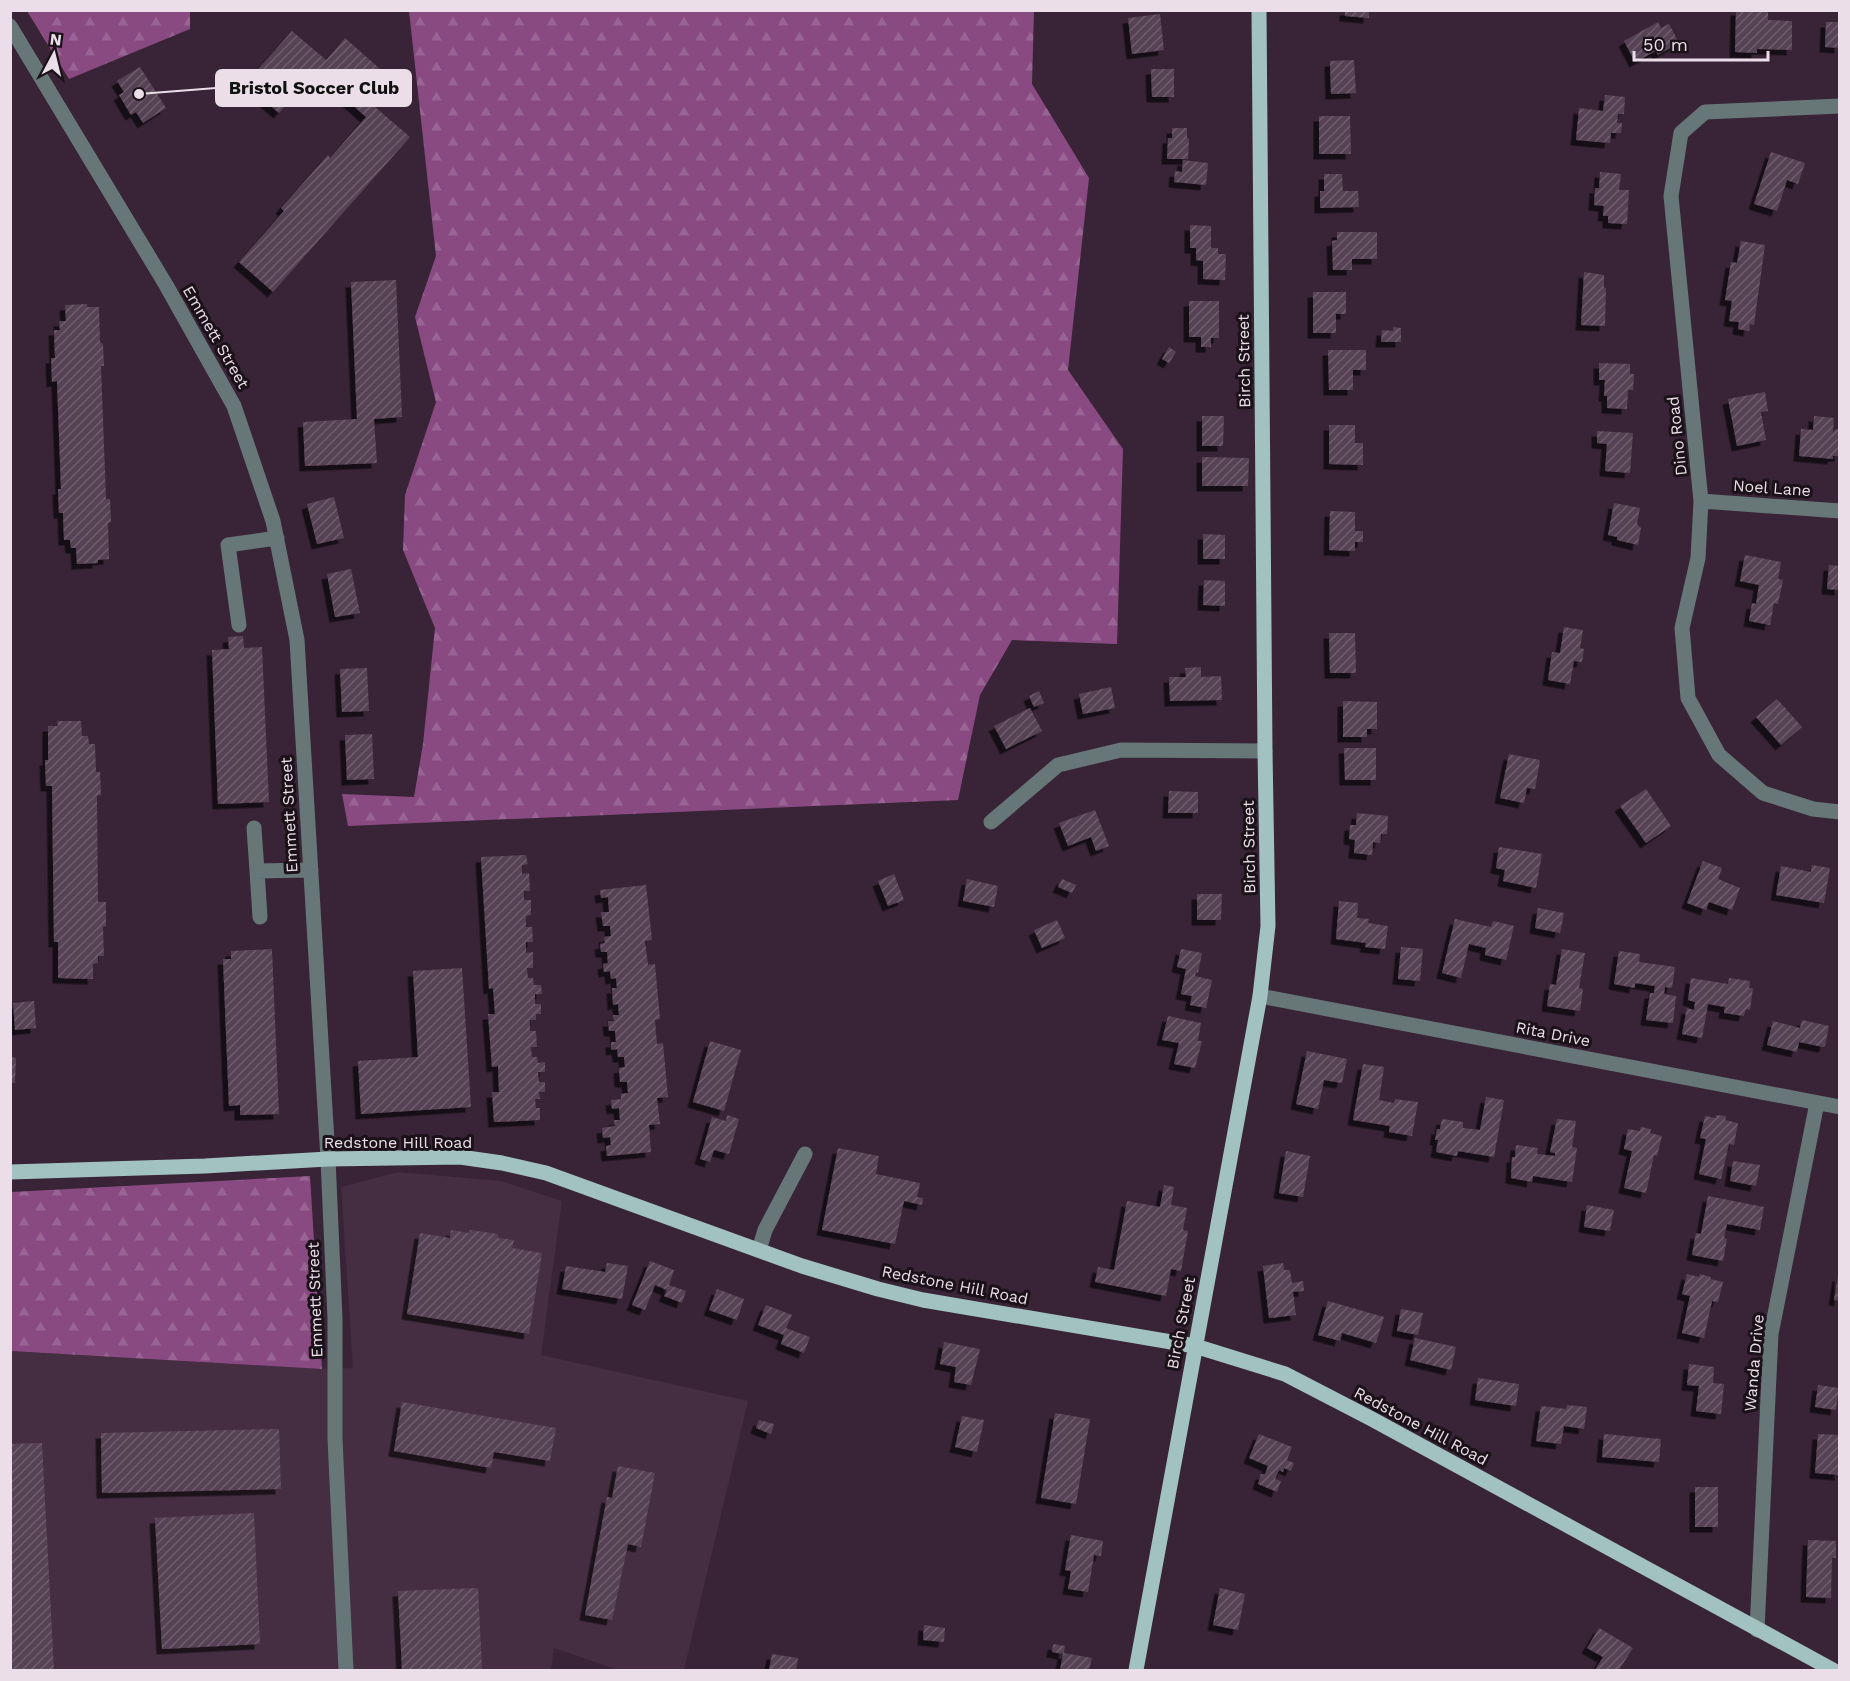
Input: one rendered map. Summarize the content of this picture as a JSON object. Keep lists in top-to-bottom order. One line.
{"streets":{"main road":["Birch Street","Redstone Hill Road"],"street":["Emmett Street","Dino Road","Noel Lane","Rita Drive","Wanda Drive"]},"crossings":[["Emmett Street","Redstone Hill Road"],["Birch Street","Rita Drive"],["Birch Street","Redstone Hill Road"],["Dino Road","Noel Lane"],["Rita Drive","Wanda Drive"],["Redstone Hill Road","Wanda Drive"]],"places":["Bristol Soccer Club"],"scale_bar":"50 m","north":"top"}
